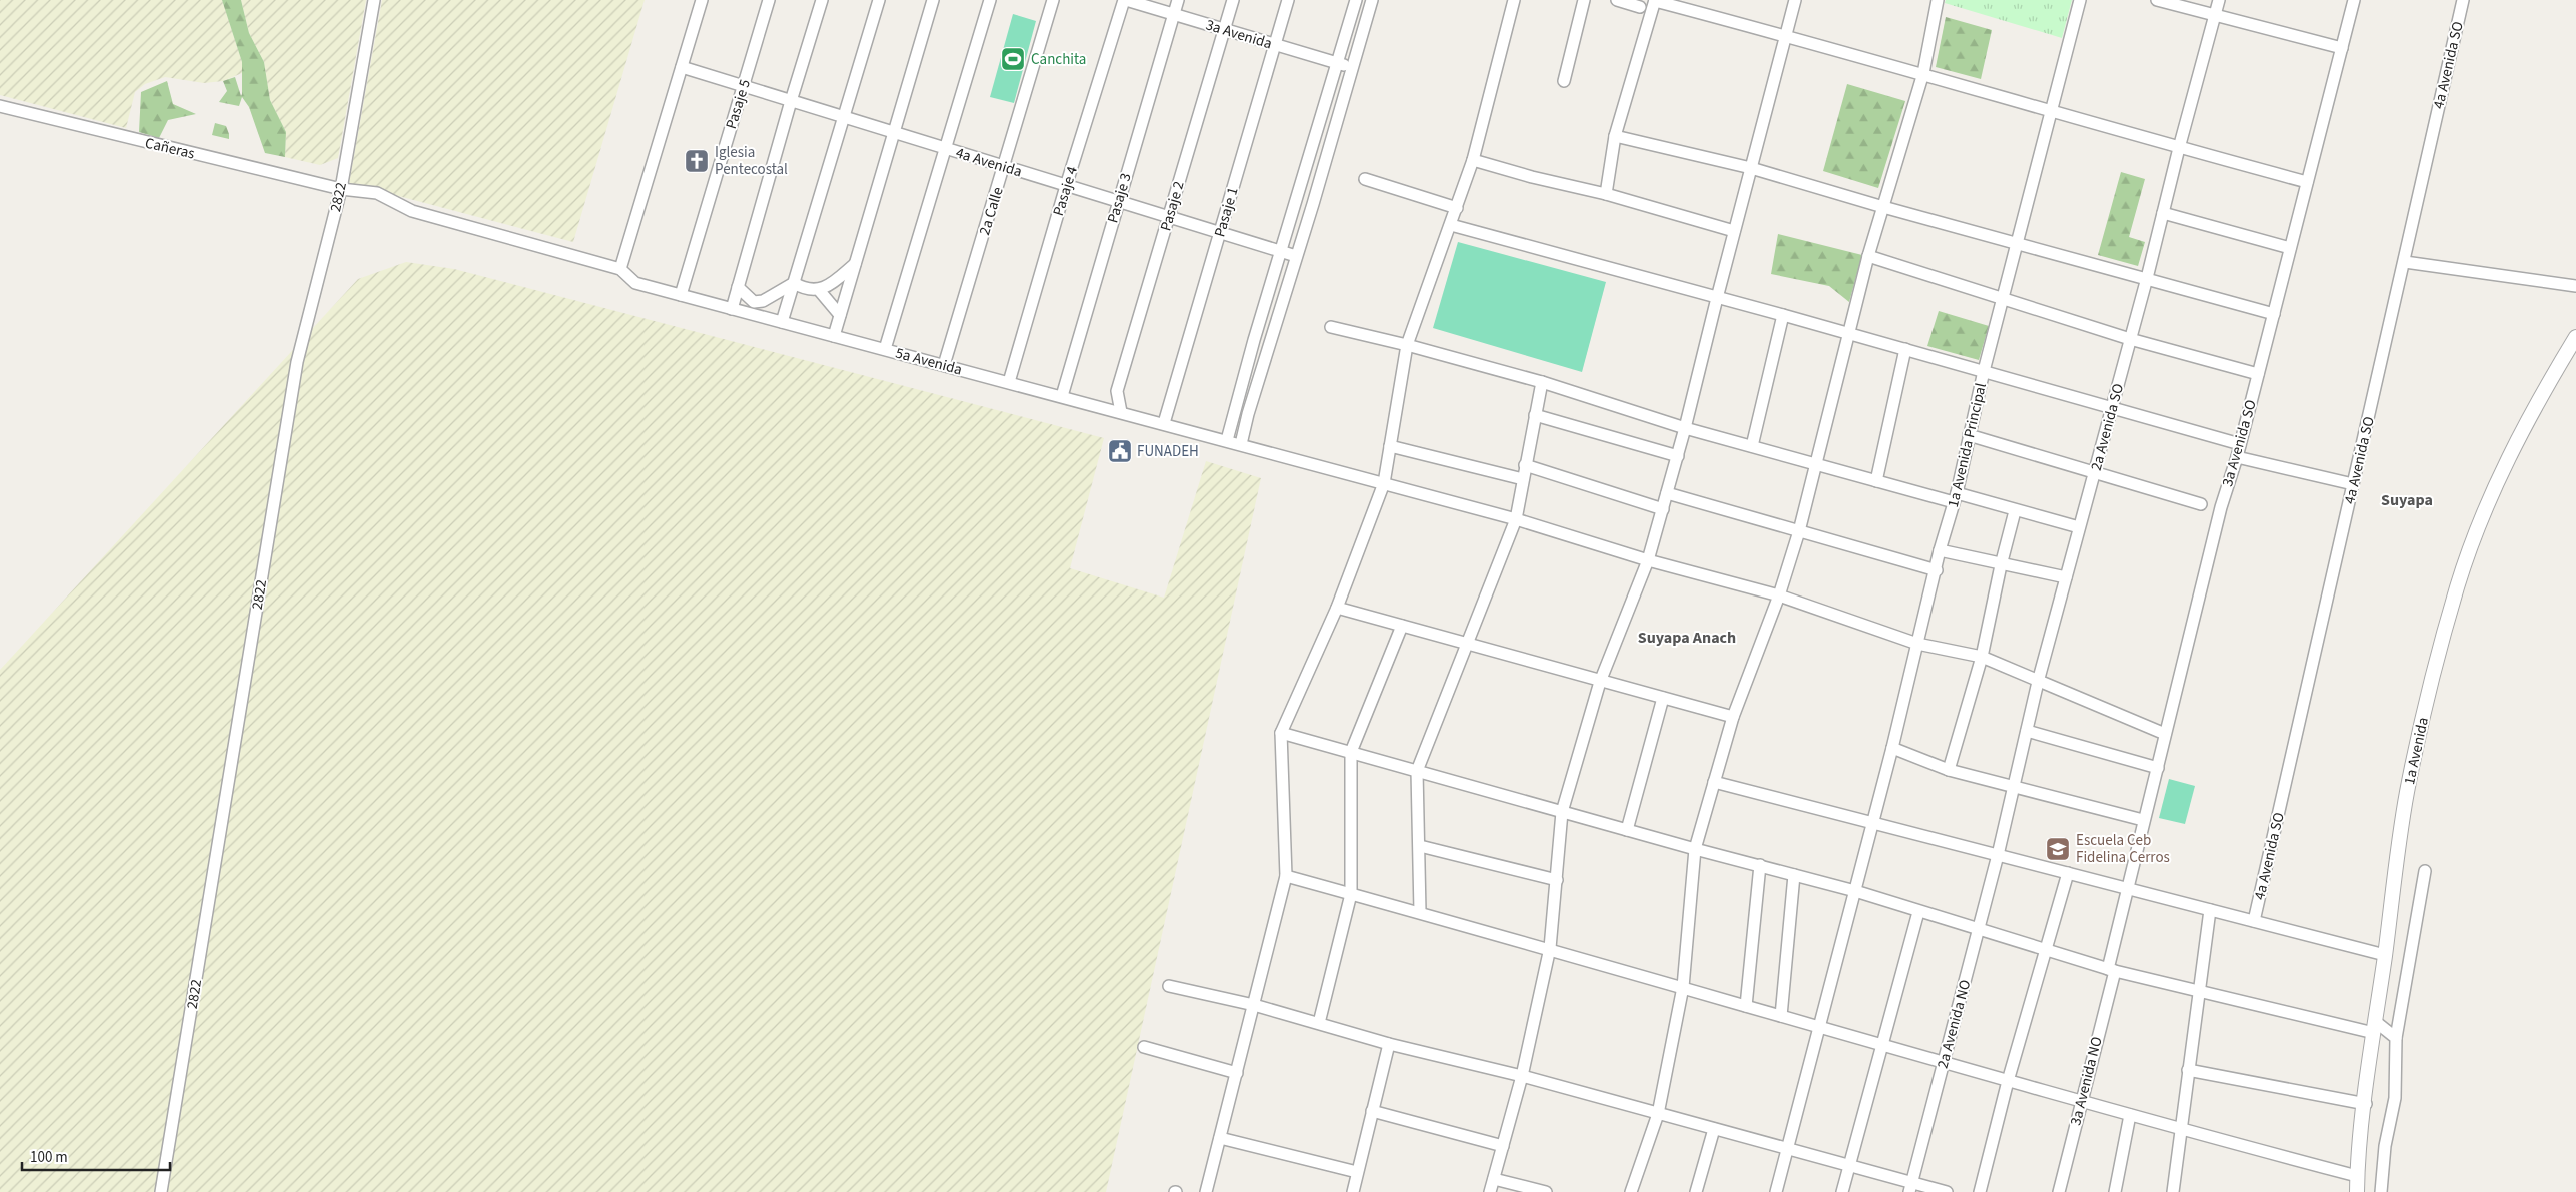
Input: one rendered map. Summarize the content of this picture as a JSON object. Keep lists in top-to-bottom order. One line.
{"streets":{"street":["3a Avenida","4a Avenida SO","Pasaje 5","Cañeras","4a Avenida","Pasaje 4","2822","Pasaje 3","Pasaje 2","2a Calle","Pasaje 1","5a Avenida","2a Avenida SO","3a Avenida SO","1a Avenida Principal","1a Avenida","2a Avenida NO","3a Avenida NO"]},"crossings":[["3a Avenida","Pasaje 4"],["3a Avenida","Pasaje 3"],["3a Avenida","Pasaje 2"],["3a Avenida","Pasaje 1"],["Pasaje 5","4a Avenida"],["Pasaje 5","5a Avenida"],["Cañeras","2822"],["Cañeras","5a Avenida"],["4a Avenida","Pasaje 4"],["4a Avenida","Pasaje 3"],["4a Avenida","Pasaje 2"],["4a Avenida","2a Calle"],["4a Avenida","Pasaje 1"],["Pasaje 4","5a Avenida"],["Pasaje 3","5a Avenida"],["Pasaje 2","5a Avenida"],["2a Calle","5a Avenida"],["Pasaje 1","5a Avenida"],["5a Avenida","2a Avenida SO"],["5a Avenida","3a Avenida SO"],["5a Avenida","1a Avenida Principal"],["2a Avenida SO","2a Avenida NO"],["3a Avenida SO","3a Avenida NO"]],"districts":["Suyapa","Suyapa Anach"],"places":{"sports":["Canchita"],"church":["Iglesia Pentecostal"],"public building":["FUNADEH"],"school or university":["Escuela Ceb Fidelina Cerros"]},"scale_bar":"100 m"}
